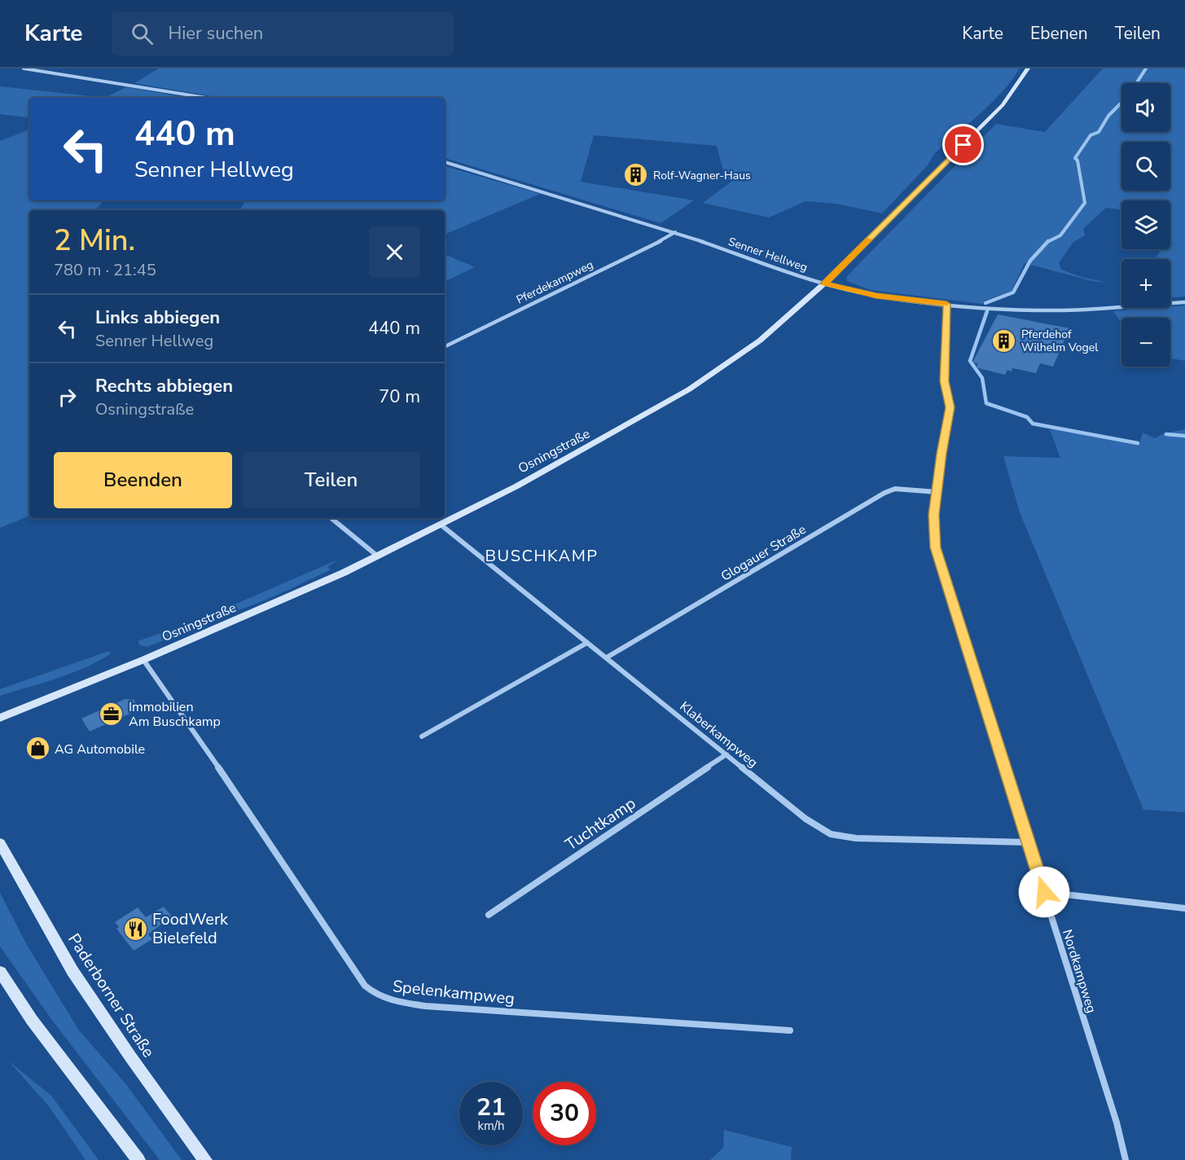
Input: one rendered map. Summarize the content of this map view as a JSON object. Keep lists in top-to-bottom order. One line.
{"streets":{"main road":["Osningstraße","Paderborner Straße"],"street":["Senner Hellweg","Pferdekampweg","Glogauer Straße","Klaberkampweg","Tuchtkamp","Nordkampweg","Spelenkampweg"]},"crossings":[["Senner Hellweg","Pferdekampweg"],["Senner Hellweg","Osningstraße"],["Senner Hellweg","Nordkampweg"],["Osningstraße","Klaberkampweg"],["Osningstraße","Spelenkampweg"],["Glogauer Straße","Klaberkampweg"],["Glogauer Straße","Nordkampweg"],["Klaberkampweg","Tuchtkamp"],["Klaberkampweg","Nordkampweg"]],"districts":["BUSCHKAMP"],"places":{"building":["Rolf-Wagner-Haus","Pferdehof Wilhelm Vogel"],"office":["Immobilien Am Buschkamp"],"shop":["AG Automobile"],"restaurant":["FoodWerk Bielefeld"]},"page":{"header":"Karte","search":"Hier suchen","nav":["Karte","Ebenen","Teilen"],"map_buttons":["+","−"],"turn":["440 m","Senner Hellweg"],"heading":["2 Min.","780 m · 21:45"],"list":[{"name":"Links abbiegen","note":"Senner Hellweg","value":"440 m"},{"name":"Rechts abbiegen","note":"Osningstraße","value":"70 m"}],"buttons":["Beenden","Teilen"],"speed":"21 km/h","limit":"30"}}
